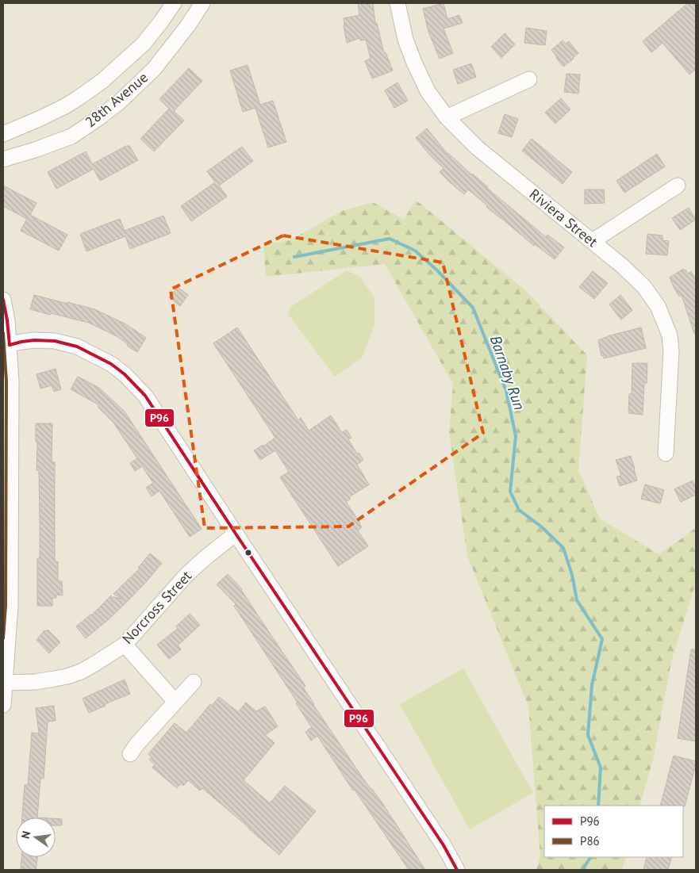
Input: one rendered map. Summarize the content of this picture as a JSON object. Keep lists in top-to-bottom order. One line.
{"streets":{"street":["28th Avenue","Riviera Street","Norcross Street"]},"water":["Barnaby Run"],"lines":["transit line P96","transit line P86"],"legend":["P96","P86"],"north":"left"}
